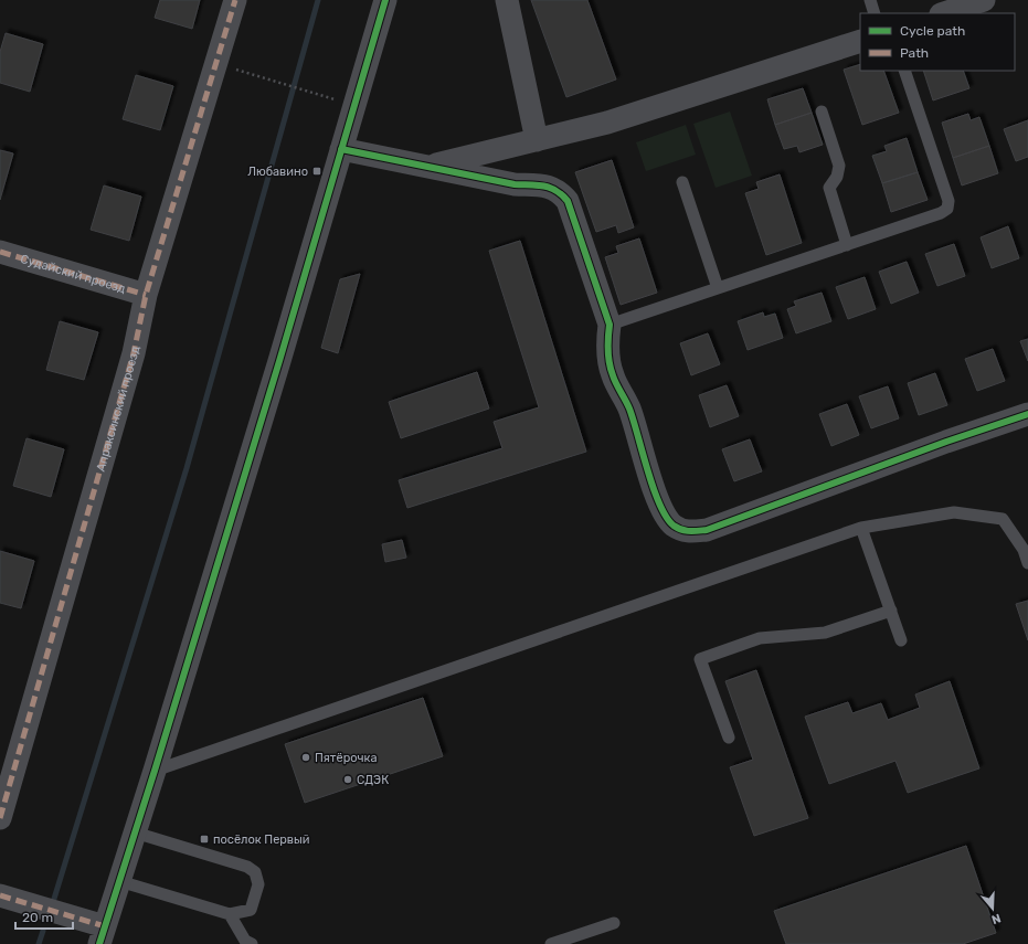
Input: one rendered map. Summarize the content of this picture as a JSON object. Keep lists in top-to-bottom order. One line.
{"streets":{"street":["Судайский проезд","Апраксинский проезд"]},"crossings":[["Судайский проезд","Апраксинский проезд"]],"places":{"transit":["Любавино","посёлок Первый"],"other":["Пятёрочка","СДЭК"]},"legend":["Cycle path","Path"],"scale_bar":"20 m","north":"bottom"}
